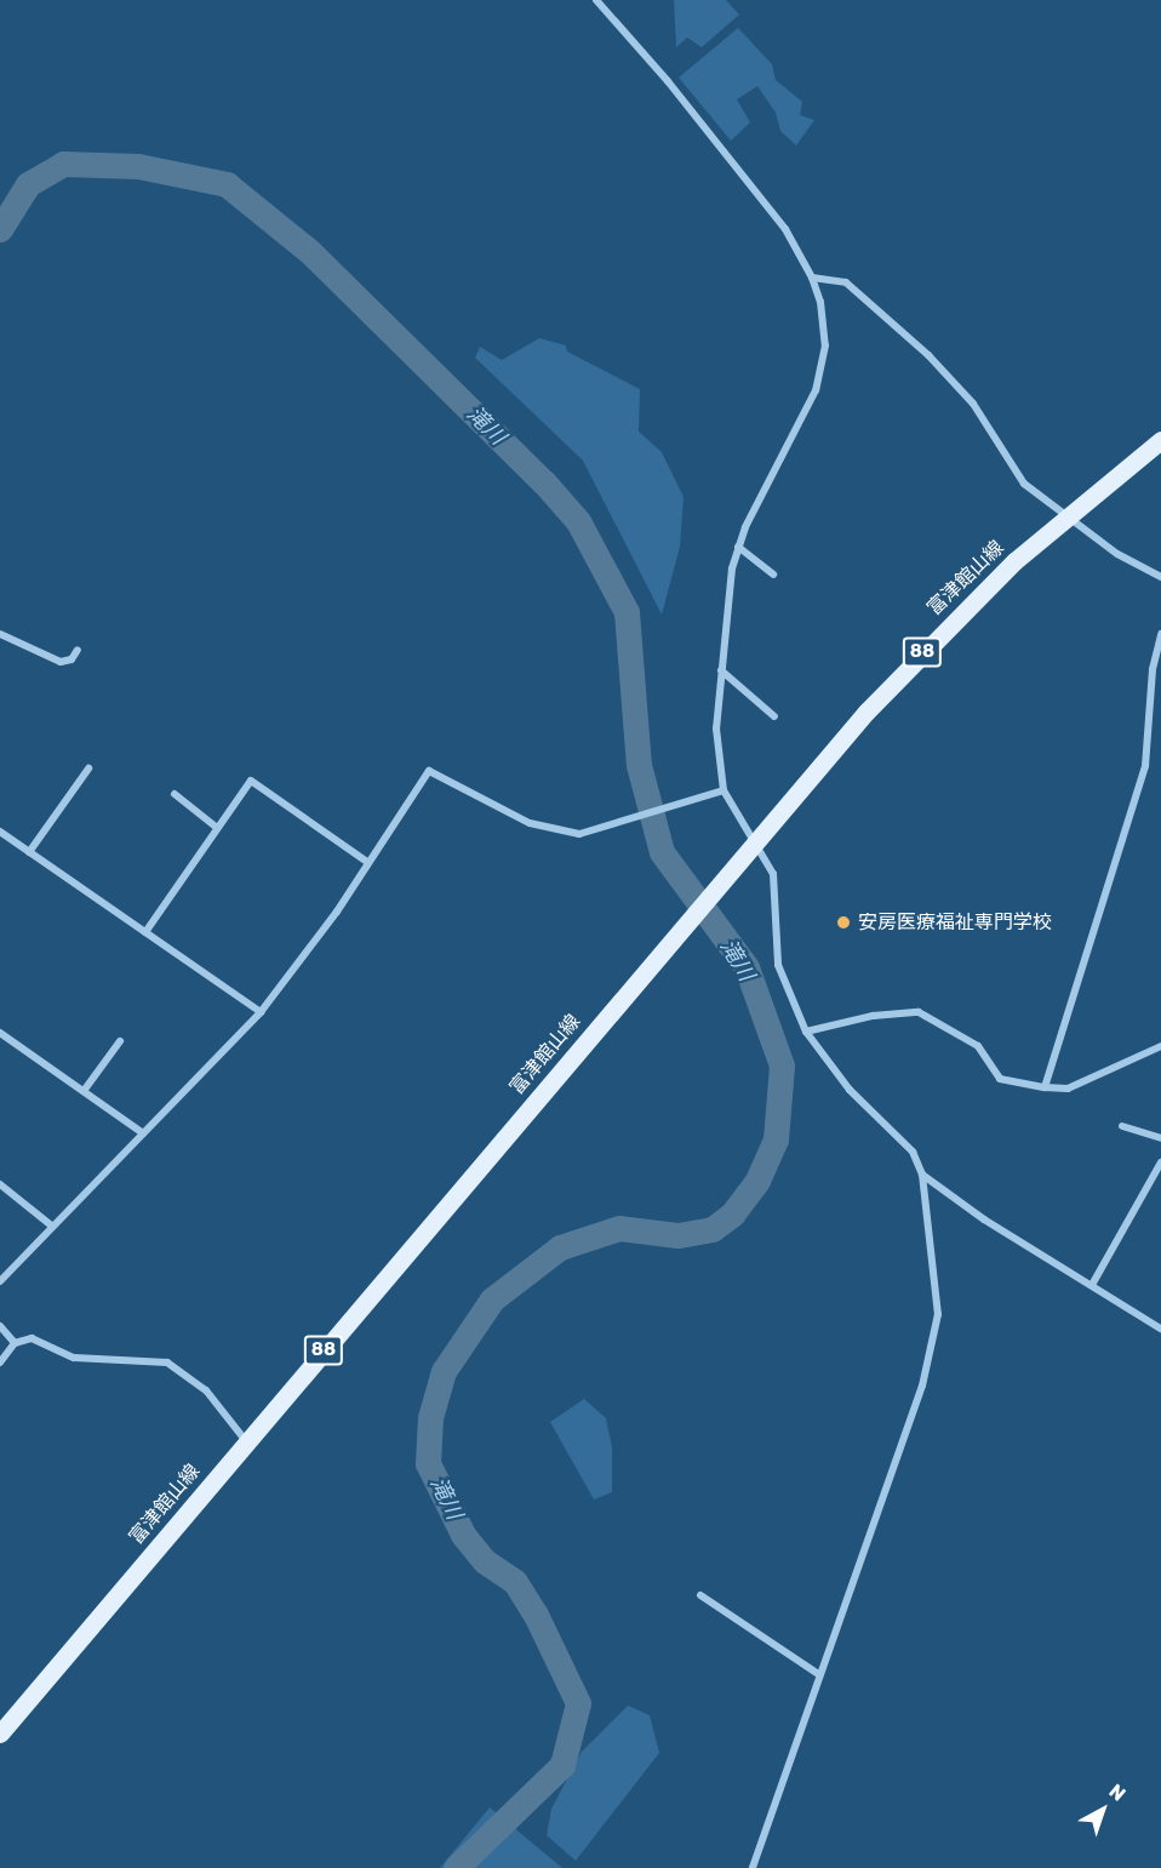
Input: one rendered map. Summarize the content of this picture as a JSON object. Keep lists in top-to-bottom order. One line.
{"streets":{"main road":["富津館山線","88"]},"water":["滝川"],"places":["安房医療福祉専門学校"],"north":"top right"}
